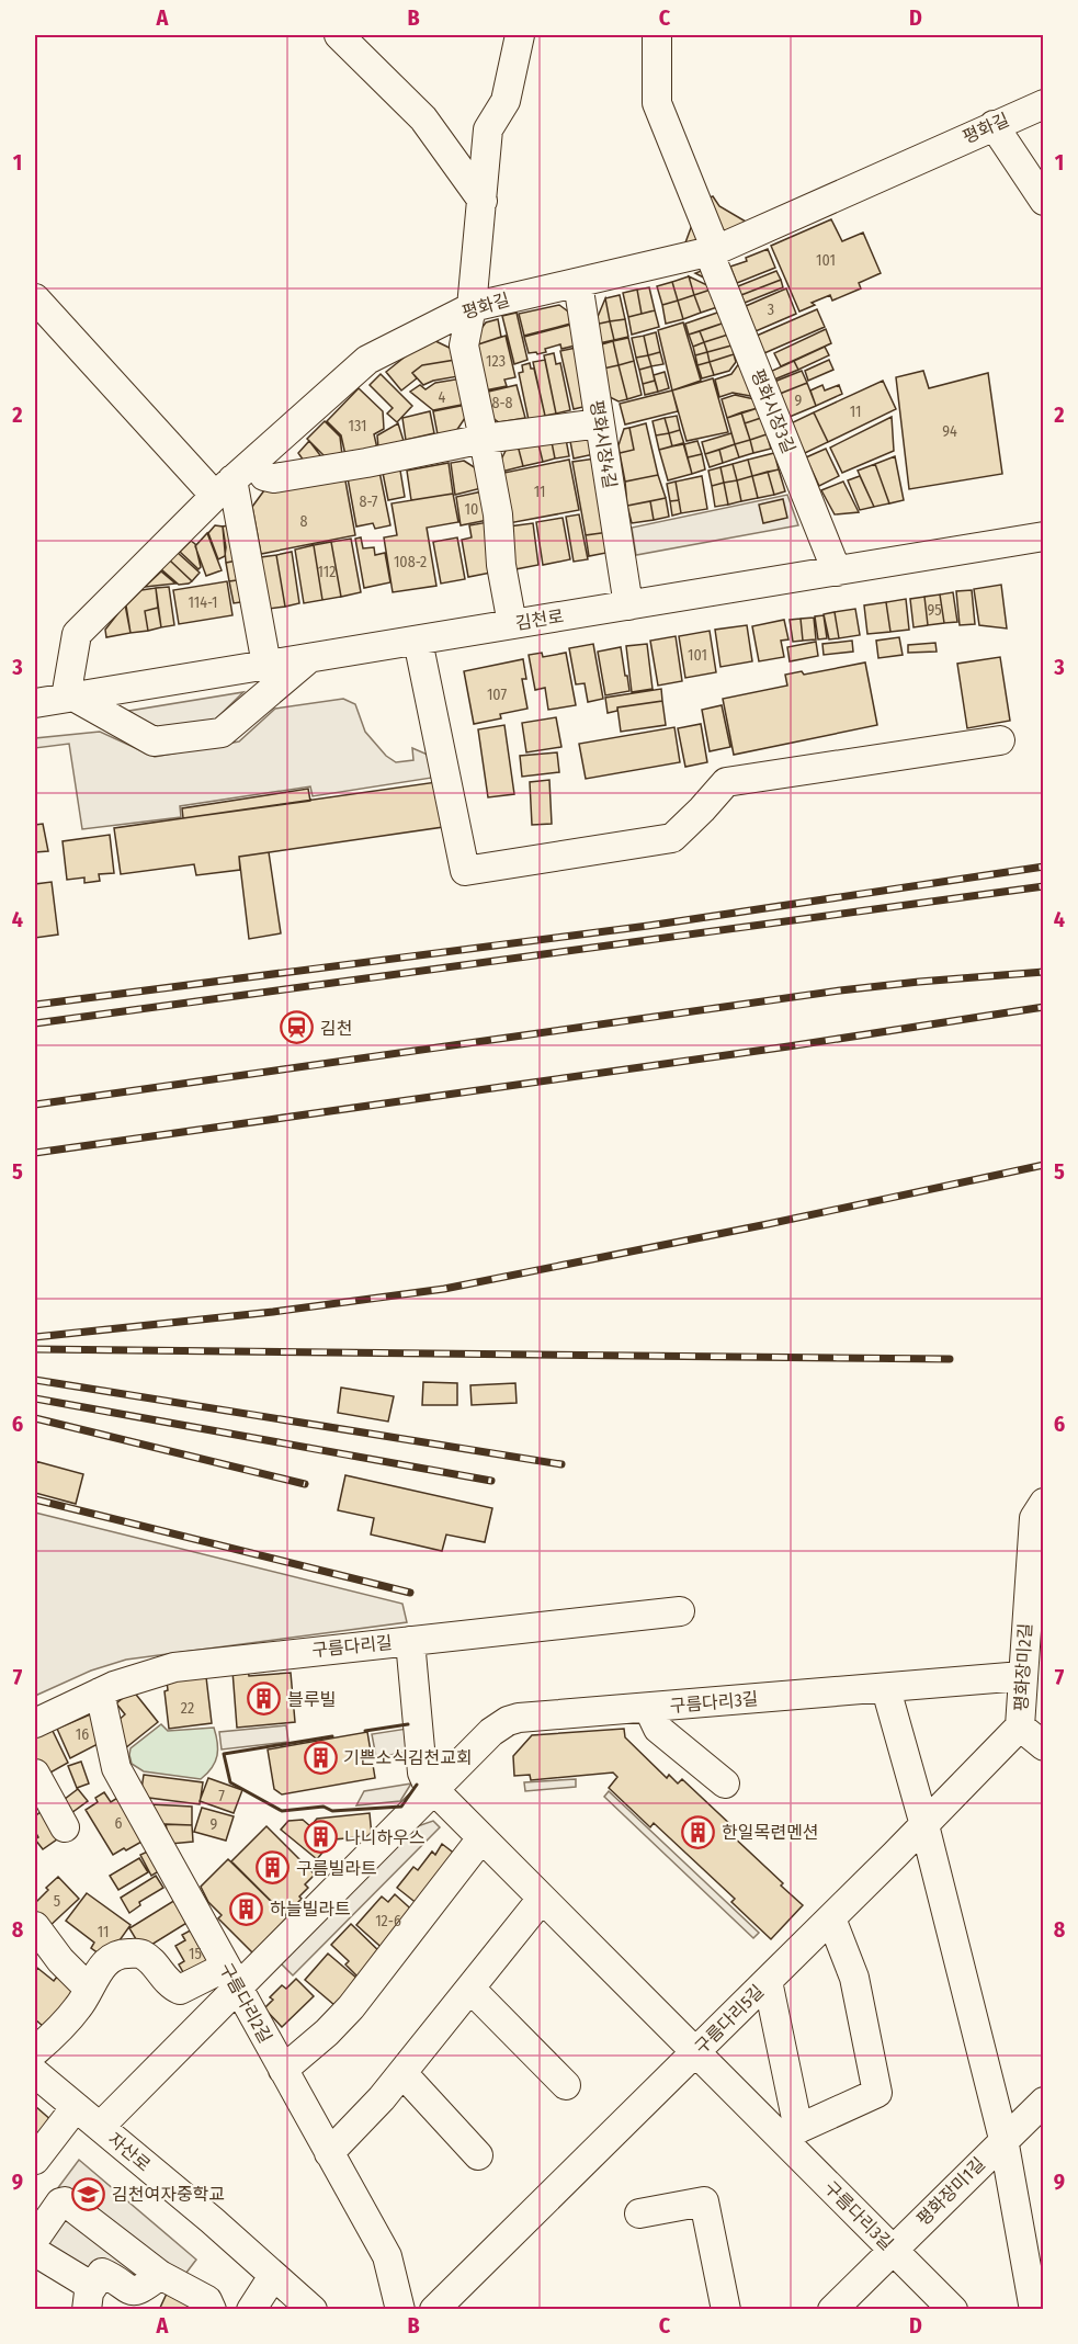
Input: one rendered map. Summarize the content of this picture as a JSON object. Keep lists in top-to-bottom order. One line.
{"streets":{"street":["평화길","평화시장3길","평화시장4길","김천로","구름다리길","평화장미2길","구름다리3길","구름다리2길","구름다리5길","자산로","평화장미1길"]},"crossings":[["평화길","평화시장3길"],["평화길","평화시장4길"],["평화길","김천로"],["평화시장3길","김천로"],["평화시장4길","김천로"],["구름다리길","구름다리3길"],["구름다리길","구름다리2길"],["평화장미2길","구름다리3길"],["평화장미2길","구름다리5길"],["구름다리3길","구름다리2길"],["구름다리3길","구름다리5길"],["구름다리3길","평화장미1길"]],"places":{"station":["김천"],"building":["블루빌","기쁜소식김천교회","한일목련멘션","나니하우스","구름빌라트","하늘빌라트"],"school or university":["김천여자중학교"]},"house_numbers":["101","3","123","4","9","8-8","11","131","94","11","8-7","10","8","108-2","112","114-1","95","101","107","22","16","7","6","9","5","12-6","11","15"],"grid":{"columns":["A","B","C","D"],"rows":["1","2","3","4","5","6","7","8","9"]}}
